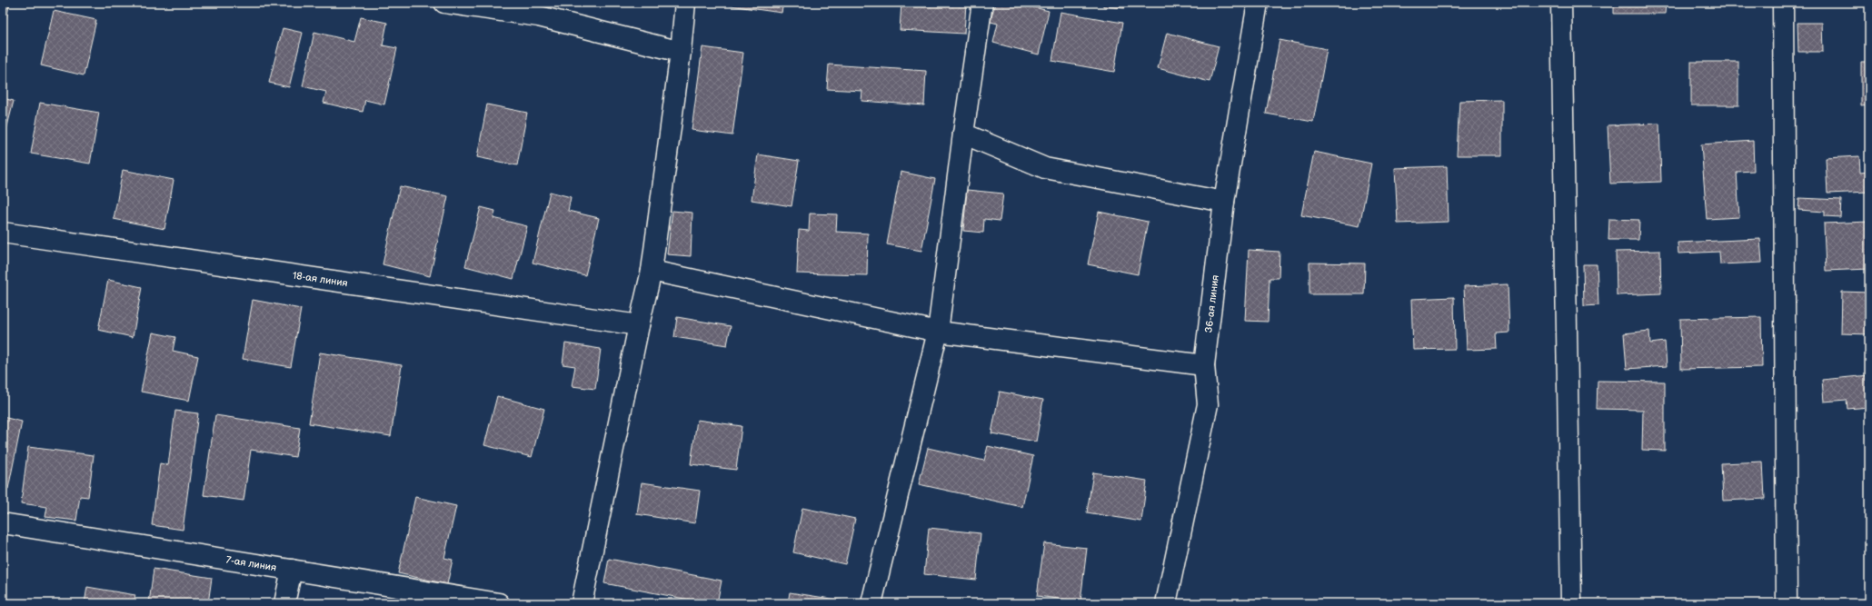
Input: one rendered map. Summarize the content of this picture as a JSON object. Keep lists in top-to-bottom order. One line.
{"streets":{"street":["18-ая линия","36-ая линия","7-ая линия"]}}
